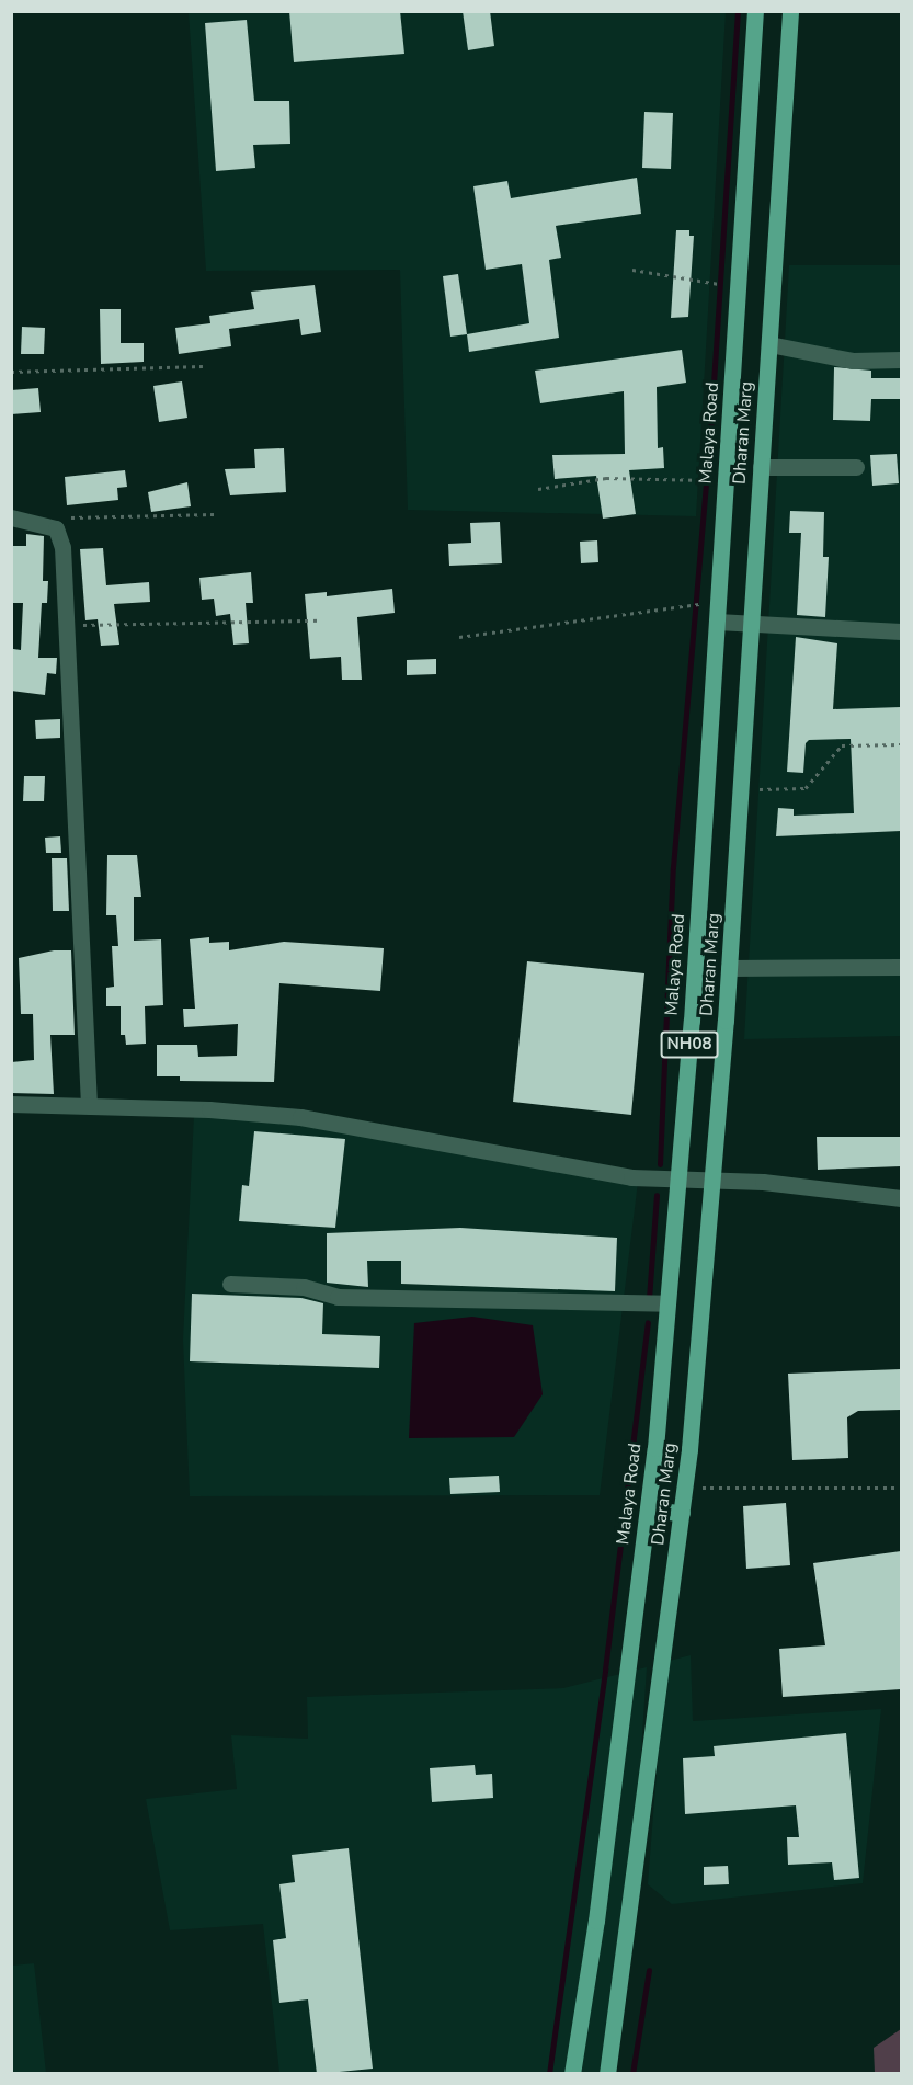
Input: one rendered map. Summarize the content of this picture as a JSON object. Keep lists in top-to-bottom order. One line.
{"streets":{"main road":["Malaya Road","Dharan Marg","NH08"]}}
